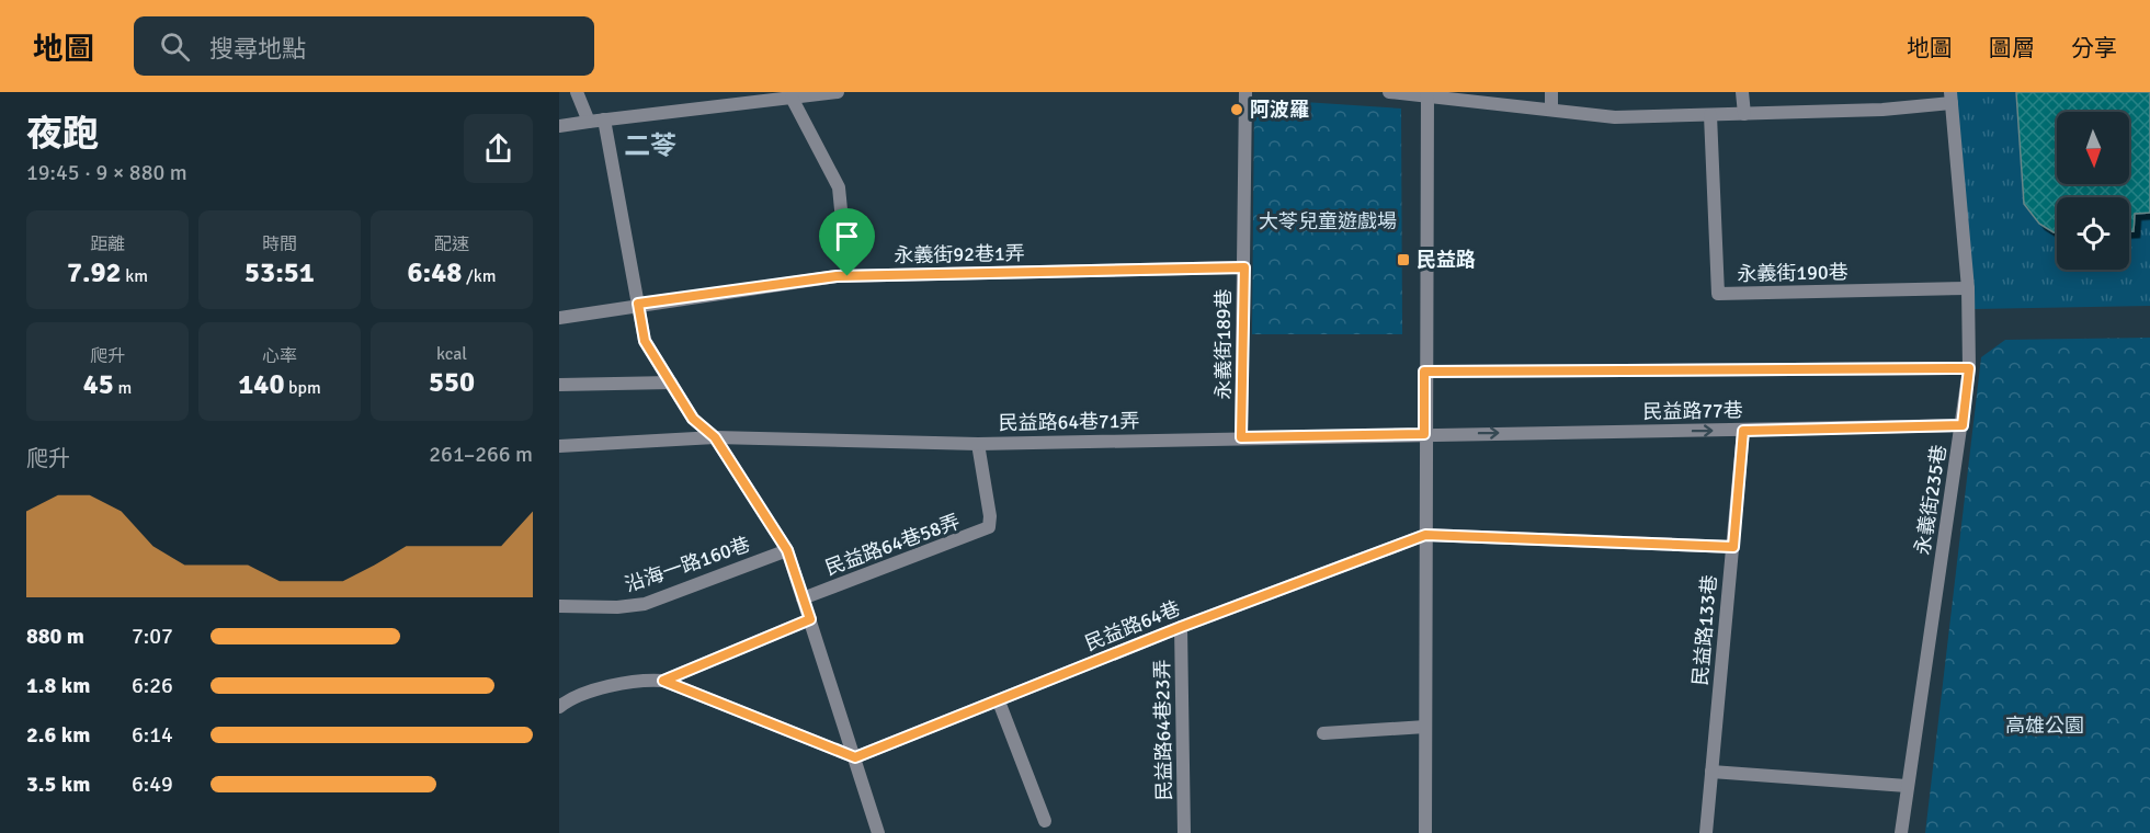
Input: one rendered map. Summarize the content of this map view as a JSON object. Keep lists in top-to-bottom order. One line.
{"streets":{"street":["永義街92巷1弄","永義街190巷","永義街189巷","民益路77巷","民益路64巷71弄","永義街235巷","民益路64巷58弄","沿海一路160巷","民益路64巷","民益路133巷","民益路64巷23弄"]},"crossings":[["永義街92巷1弄","永義街189巷"],["永義街190巷","永義街235巷"],["永義街189巷","民益路64巷71弄"],["民益路77巷","民益路64巷71弄"],["民益路77巷","永義街235巷"],["民益路77巷","民益路133巷"],["民益路64巷71弄","民益路64巷58弄"],["民益路64巷","民益路64巷23弄"]],"districts":["二苓"],"parks":["大苓兒童遊戲場","高雄公園"],"places":{"other":["阿波羅"],"transit":["民益路"]},"north":"bottom","page":{"header":"地圖","search":"搜尋地點","nav":["地圖","圖層","分享"],"heading":["夜跑","19:45 · 9 × 880 m"],"stats":[["距離","7.92 km"],["時間","53:51"],["配速","6:48 /km"],["爬升","45 m"],["心率","140 bpm"],["kcal","550"]],"chart":["爬升","261–266 m"],"list":[{"name":"880 m","note":"7:07"},{"name":"1.8 km","note":"6:26"},{"name":"2.6 km","note":"6:14"},{"name":"3.5 km","note":"6:49"}]}}
